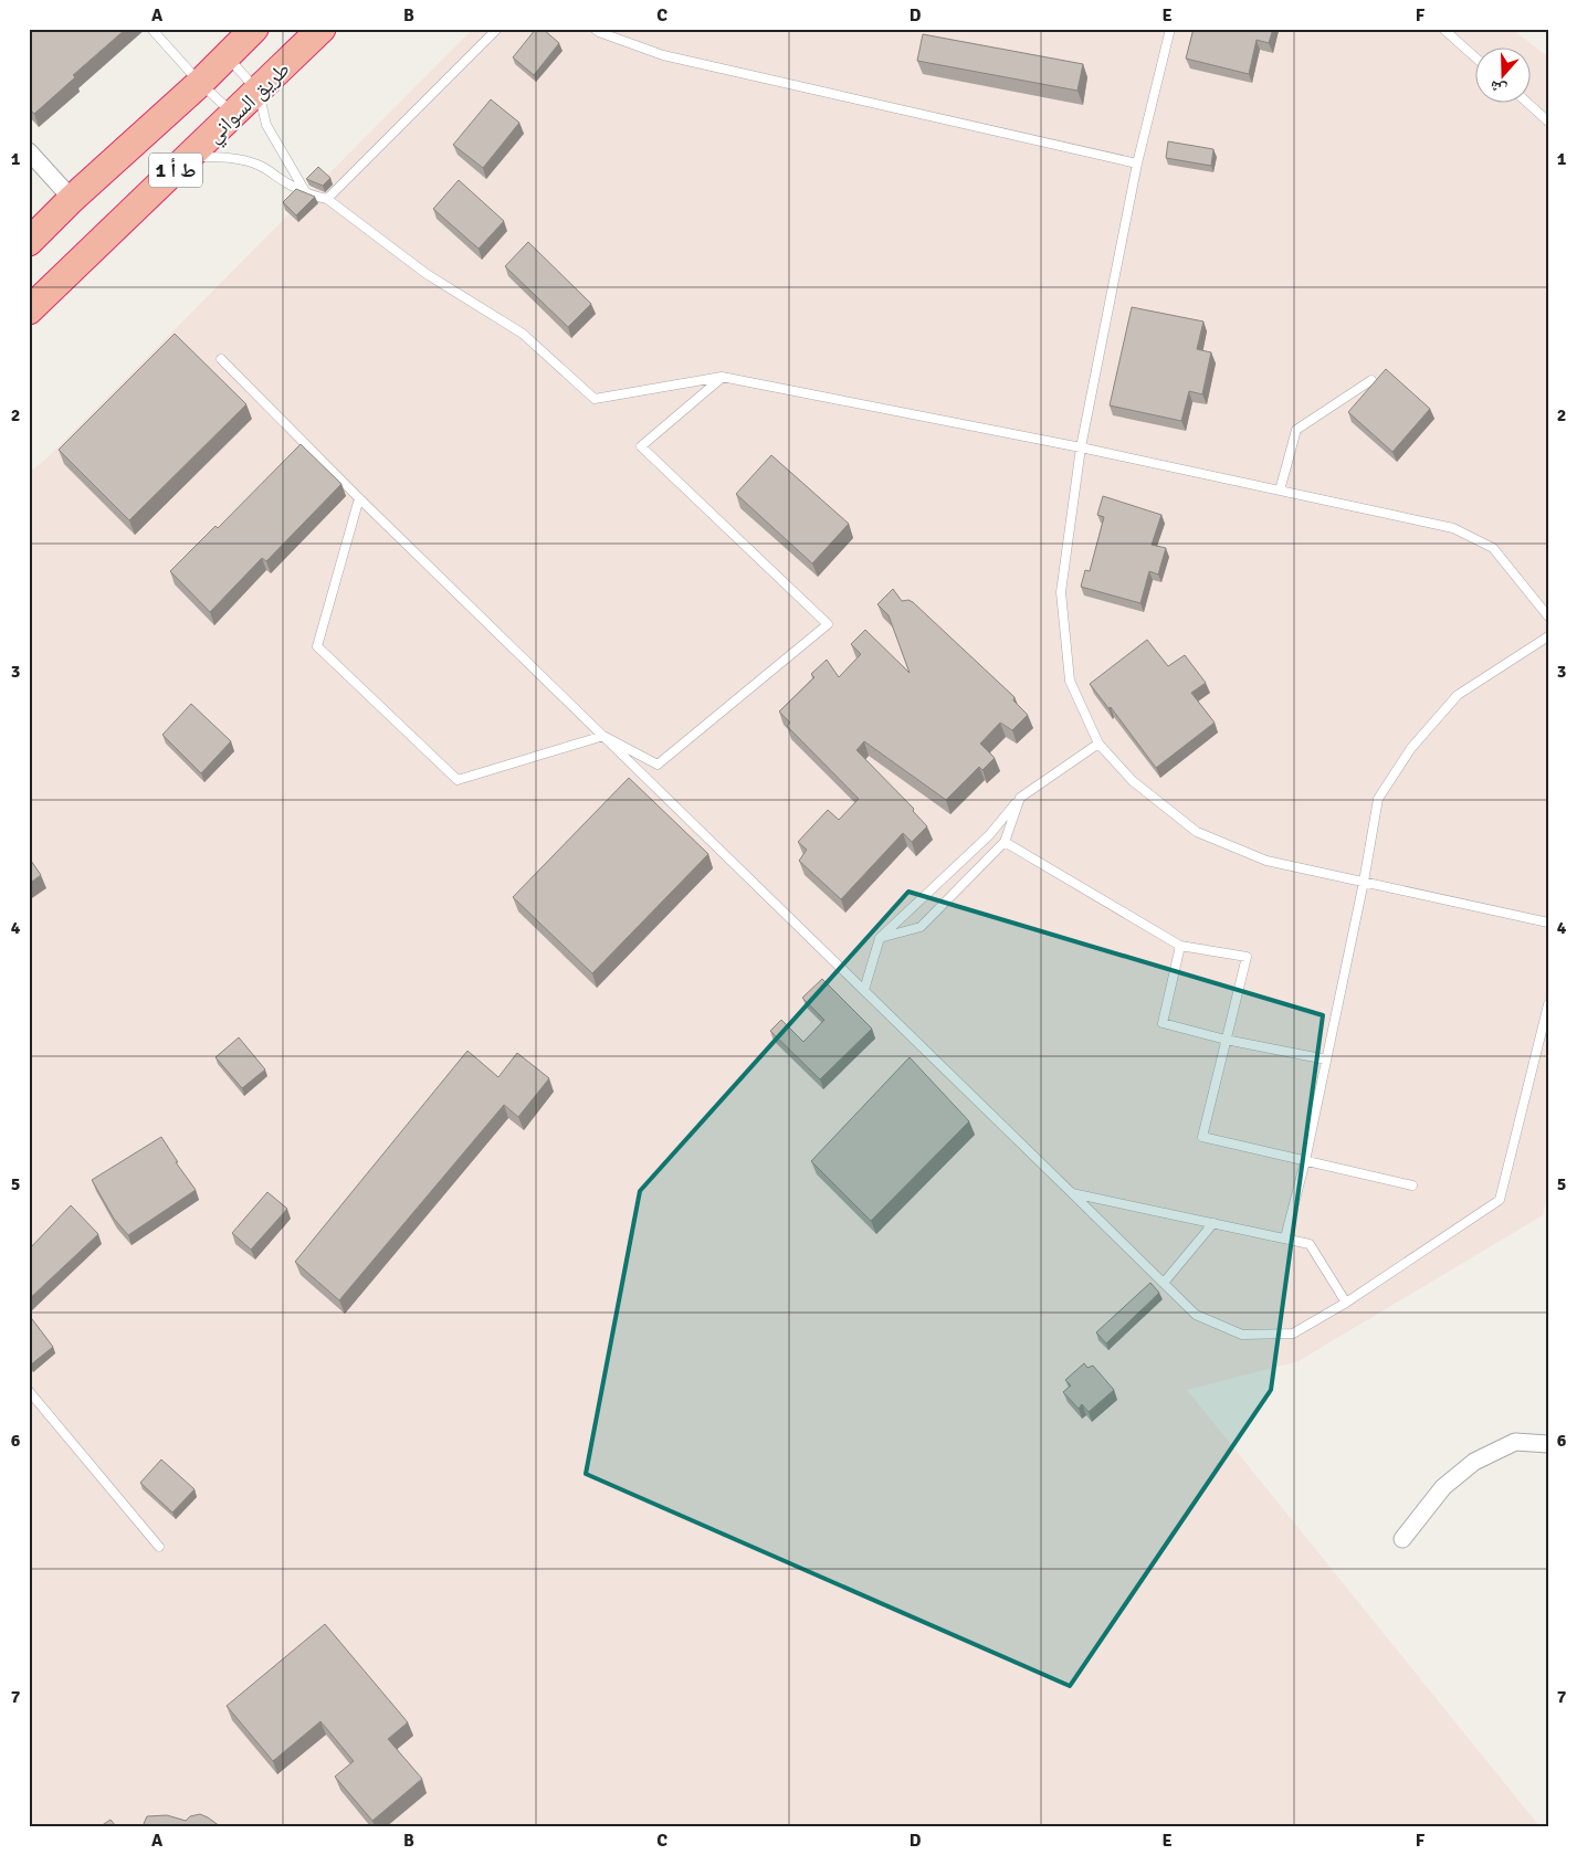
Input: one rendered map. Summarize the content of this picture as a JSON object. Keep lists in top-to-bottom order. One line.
{"streets":{"highway":["طريق السواني","ط أ 1"]},"north":"bottom","grid":{"columns":["A","B","C","D","E","F"],"rows":["1","2","3","4","5","6","7"]}}
